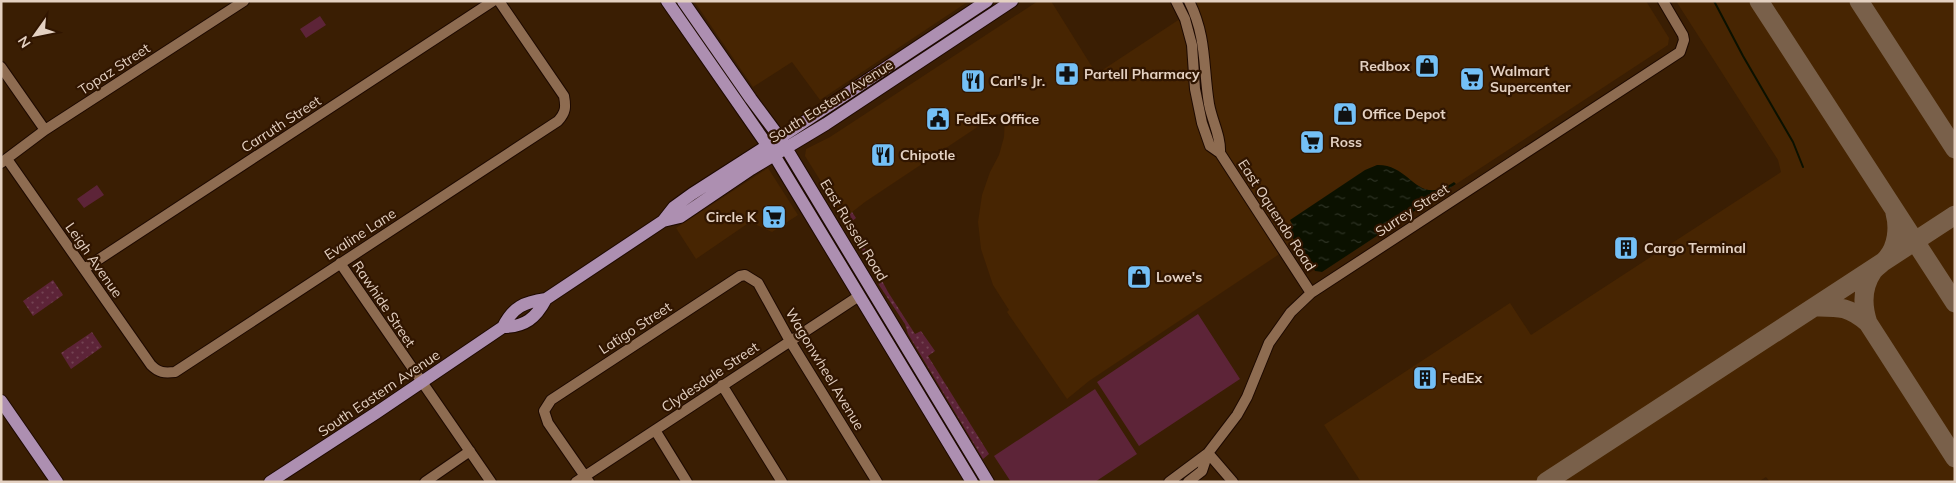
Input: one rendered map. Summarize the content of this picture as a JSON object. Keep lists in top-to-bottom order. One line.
{"streets":{"main road":["South Eastern Avenue","East Russell Road"],"street":["Topaz Street","Carruth Street","Surrey Street","East Oquendo Road","Evaline Lane","Leigh Avenue","Rawhide Street","Latigo Street","Wagonwheel Avenue","Clydesdale Street"]},"crossings":[["Topaz Street","Leigh Avenue"],["South Eastern Avenue","East Russell Road"],["South Eastern Avenue","Rawhide Street"],["Carruth Street","Leigh Avenue"],["Surrey Street","East Oquendo Road"],["Evaline Lane","Leigh Avenue"],["Evaline Lane","Rawhide Street"],["Latigo Street","Wagonwheel Avenue"],["Latigo Street","Clydesdale Street"],["Wagonwheel Avenue","Clydesdale Street"]],"places":{"shop":["Redbox","Office Depot","Lowe's"],"pharmacy":["Partell Pharmacy"],"supermarket":["Walmart Supercenter","Ross","Circle K"],"restaurant":["Carl's Jr.","Chipotle"],"public building":["FedEx Office"],"building":["Cargo Terminal","FedEx"]},"north":"bottom left"}
